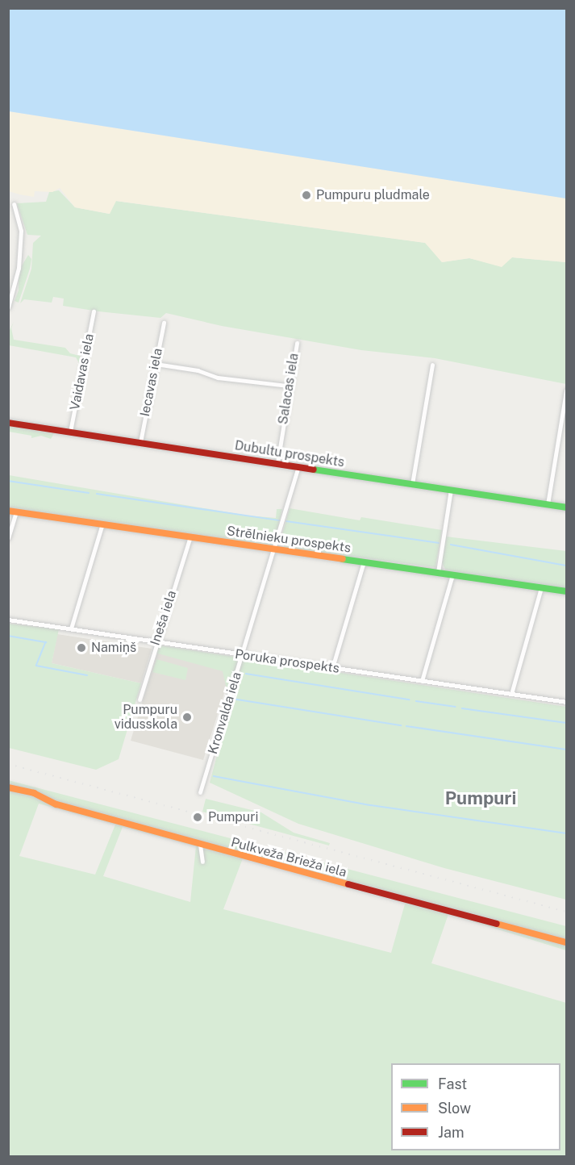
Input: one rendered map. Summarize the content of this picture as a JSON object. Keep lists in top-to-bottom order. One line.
{"streets":{"main road":["Dubultu prospekts","Strēlnieku prospekts","Pulkveža Brieža iela"],"street":["Vaidavas iela","Iecavas iela","Salacas iela","Ineša iela","Poruka prospekts","Kronvalda iela"]},"crossings":[["Vaidavas iela","Dubultu prospekts"],["Iecavas iela","Dubultu prospekts"],["Salacas iela","Dubultu prospekts"],["Dubultu prospekts","Kronvalda iela"],["Strēlnieku prospekts","Ineša iela"],["Strēlnieku prospekts","Kronvalda iela"],["Ineša iela","Poruka prospekts"],["Poruka prospekts","Kronvalda iela"]],"districts":["Pumpuri"],"places":["Pumpuru pludmale","Namiņš","Pumpuru vidusskola","Pumpuri"],"legend":["Fast","Slow","Jam"]}
